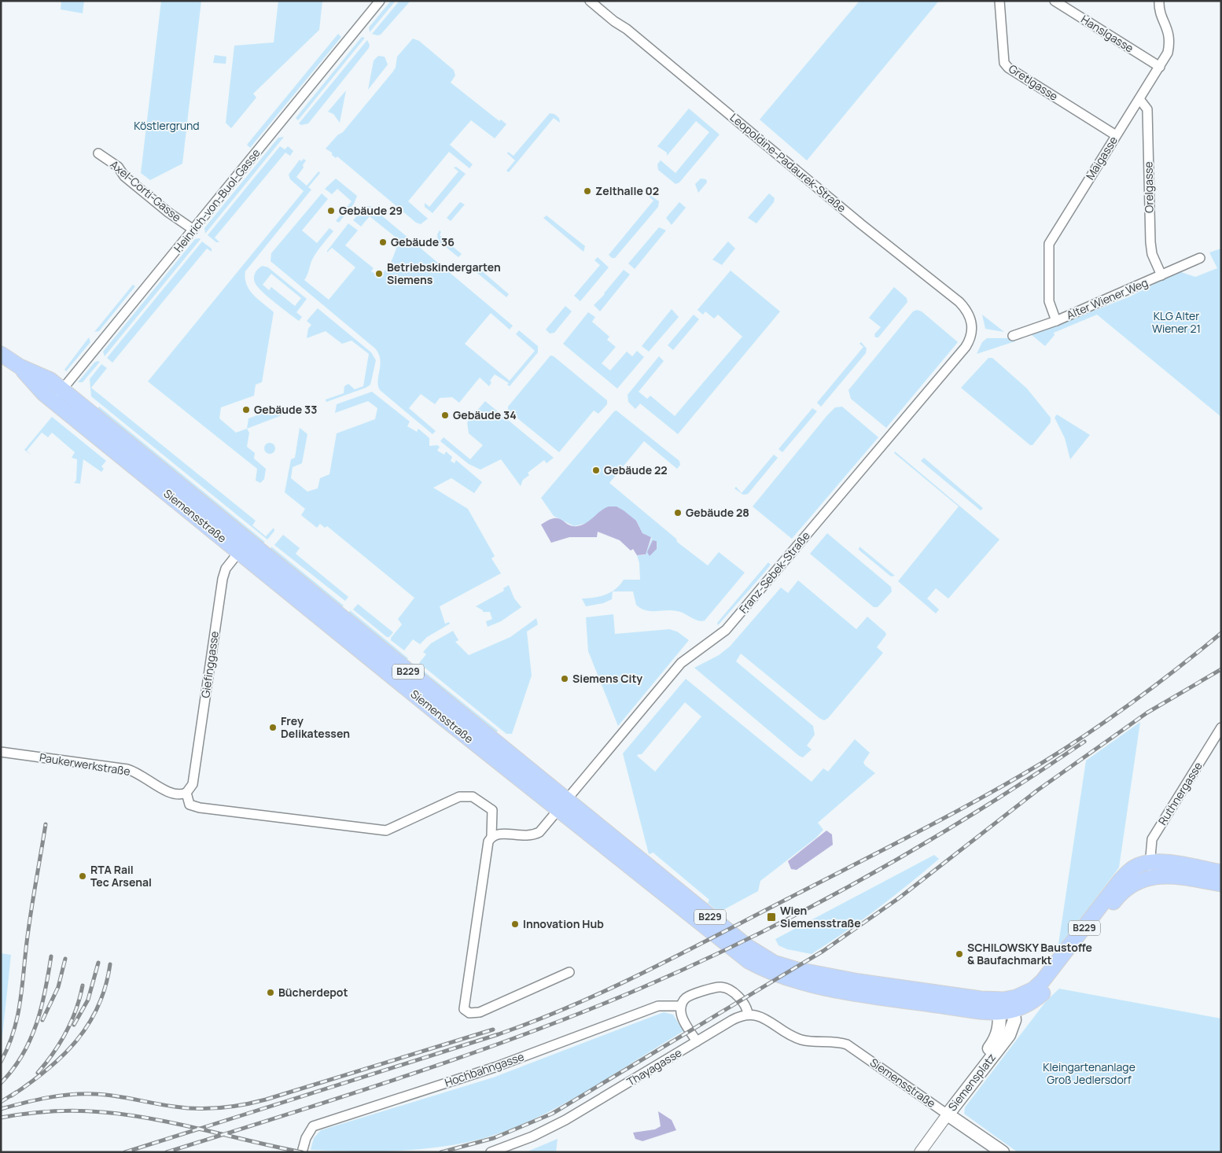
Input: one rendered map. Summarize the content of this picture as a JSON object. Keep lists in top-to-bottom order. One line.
{"streets":{"main road":["Siemensstraße","B229","Siemensplatz"],"street":["Hanslgasse","Gretlgasse","Maigasse","Leopoldine-Padaurek-Straße","Orelgasse","Axel-Corti-Gasse","Heinrich-von-Buol-Gasse","Alter Wiener Weg","Franz-Sebek-Straße","Giefinggasse","Paukerwerkstraße","Ruthnergasse","Thayagasse","Hochbahngasse"]},"crossings":[["Hanslgasse","Maigasse"],["Gretlgasse","Maigasse"],["Maigasse","Orelgasse"],["Maigasse","Alter Wiener Weg"],["Leopoldine-Padaurek-Straße","Franz-Sebek-Straße"],["Orelgasse","Alter Wiener Weg"],["Axel-Corti-Gasse","Heinrich-von-Buol-Gasse"],["Heinrich-von-Buol-Gasse","Siemensstraße"],["Siemensstraße","Franz-Sebek-Straße"],["Siemensstraße","Giefinggasse"],["Siemensstraße","B229"],["Siemensstraße","Thayagasse"],["Siemensstraße","Siemensplatz"],["Giefinggasse","Paukerwerkstraße"],["B229","Ruthnergasse"],["B229","Siemensplatz"]],"parks":["Köstlergrund","KLG Alter Wiener 21","Kleingartenanlage Groß Jedlersdorf"],"places":{"other":["Zelthalle 02","Gebäude 29","Gebäude 36","Betriebskindergarten Siemens","Gebäude 33","Gebäude 34","Gebäude 22","Gebäude 28","Siemens City","Frey Delikatessen","RTA Rail Tec Arsenal","Innovation Hub","SCHILOWSKY Baustoffe & Baufachmarkt","Bücherdepot"],"transit":["Wien Siemensstraße"]}}
